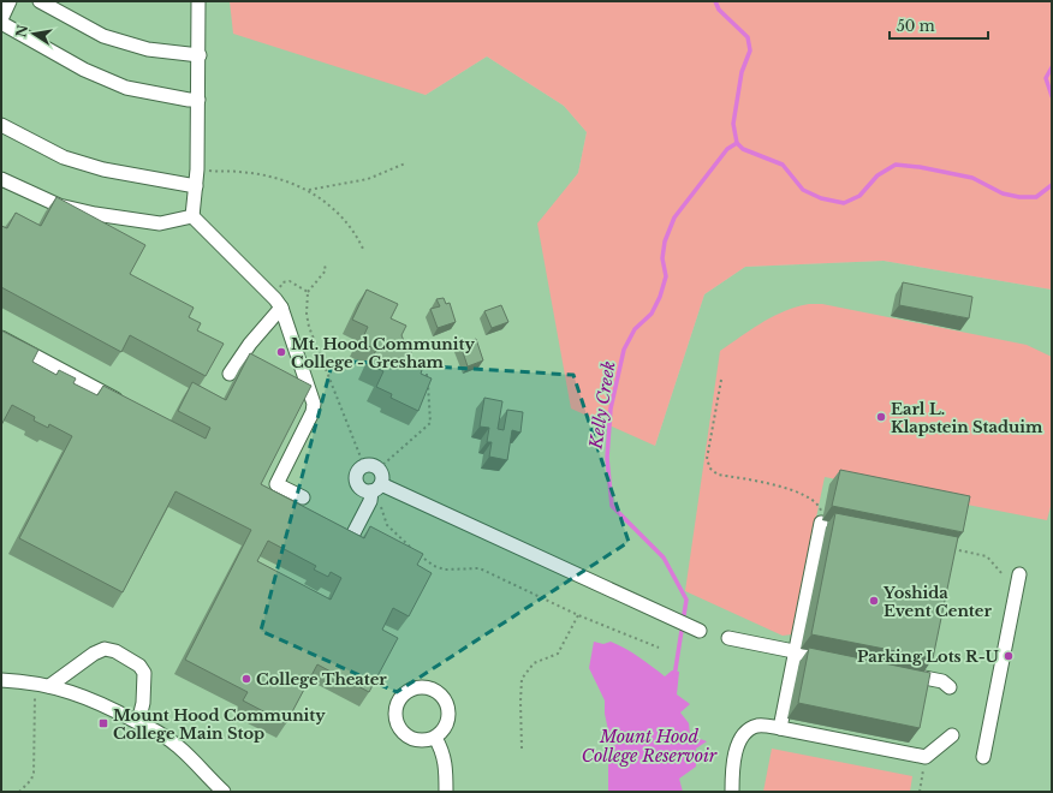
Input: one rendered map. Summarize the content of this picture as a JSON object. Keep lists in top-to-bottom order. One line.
{"water":["Kelly Creek","Mount Hood College Reservoir"],"places":{"other":["Mt. Hood Community College - Gresham","Earl L. Klapstein Staduim","Yoshida Event Center","Parking Lots R-U","College Theater"],"transit":["Mount Hood Community College Main Stop"]},"scale_bar":"50 m","north":"left"}
